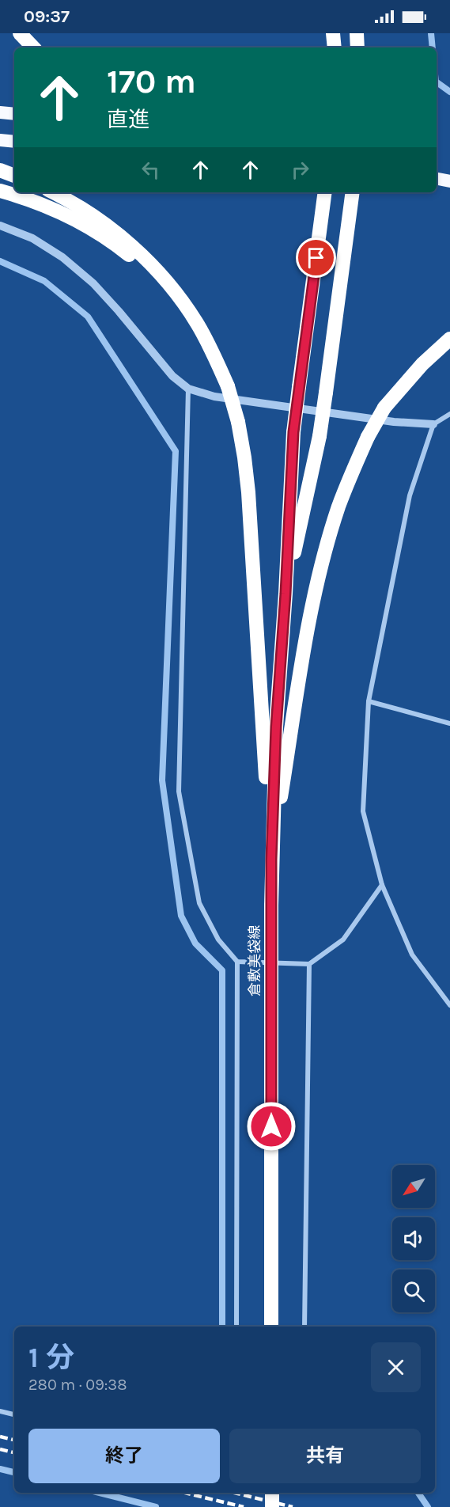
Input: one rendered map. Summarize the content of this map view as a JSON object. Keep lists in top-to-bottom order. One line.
{"streets":{"highway":["倉敷美袋線"]},"north":"bottom left","page":{"status":"09:37","turn":["170 m","直進"],"heading":["1 分","280 m · 09:38"],"buttons":["終了","共有"]}}
